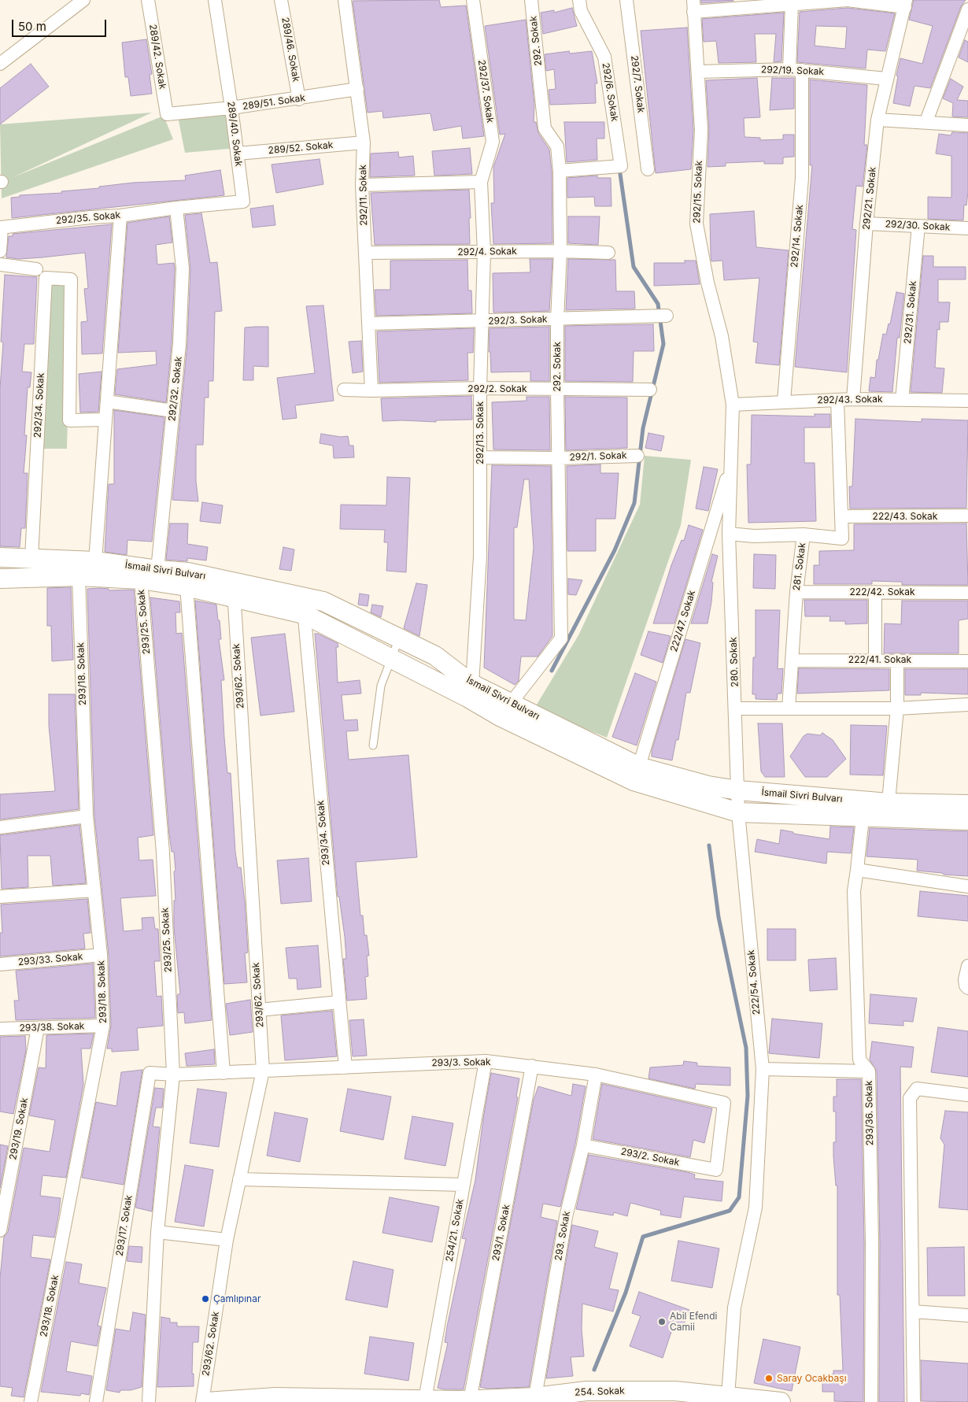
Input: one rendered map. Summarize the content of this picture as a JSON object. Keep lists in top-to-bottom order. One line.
{"streets":{"main road":["İsmail Sivri Bulvarı","254. Sokak"],"street":["292. Sokak","289/46. Sokak","289/42. Sokak","292/19. Sokak","292/7. Sokak","292/37. Sokak","292/6. Sokak","289/51. Sokak","289/40. Sokak","289/52. Sokak","292/15. Sokak","292/11. Sokak","292/21. Sokak","292/35. Sokak","292/30. Sokak","292/14. Sokak","292/4. Sokak","292/31. Sokak","292/3. Sokak","292/32. Sokak","292/2. Sokak","292/43. Sokak","292/34. Sokak","292/13. Sokak","292/1. Sokak","222/43. Sokak","281. Sokak","222/42. Sokak","222/47. Sokak","293/25. Sokak","222/41. Sokak","280. Sokak","293/18. Sokak","293/62. Sokak","293/34. Sokak","293/33. Sokak","222/54. Sokak","293/38. Sokak","293/3. Sokak","293/36. Sokak","293/19. Sokak","293/2. Sokak","293/17. Sokak","254/21. Sokak","293/1. Sokak","293. Sokak"]},"crossings":[["292. Sokak","292/6. Sokak"],["292. Sokak","292/4. Sokak"],["292. Sokak","292/3. Sokak"],["292. Sokak","292/2. Sokak"],["292. Sokak","292/1. Sokak"],["292. Sokak","İsmail Sivri Bulvarı"],["289/46. Sokak","289/51. Sokak"],["289/42. Sokak","289/51. Sokak"],["292/19. Sokak","292/15. Sokak"],["292/19. Sokak","292/21. Sokak"],["292/19. Sokak","292/14. Sokak"],["292/37. Sokak","292/13. Sokak"],["289/51. Sokak","289/40. Sokak"],["289/51. Sokak","292/11. Sokak"],["289/40. Sokak","289/52. Sokak"],["289/40. Sokak","292/35. Sokak"],["289/40. Sokak","292/32. Sokak"],["289/52. Sokak","292/11. Sokak"],["292/15. Sokak","292/43. Sokak"],["292/15. Sokak","280. Sokak"],["292/11. Sokak","292/4. Sokak"],["292/11. Sokak","292/3. Sokak"],["292/11. Sokak","292/2. Sokak"],["292/21. Sokak","292/30. Sokak"],["292/21. Sokak","292/43. Sokak"],["292/35. Sokak","292/32. Sokak"],["292/30. Sokak","292/31. Sokak"],["292/14. Sokak","292/43. Sokak"],["292/4. Sokak","292/13. Sokak"],["292/31. Sokak","292/43. Sokak"],["292/3. Sokak","292/13. Sokak"],["292/32. Sokak","İsmail Sivri Bulvarı"],["292/2. Sokak","292/13. Sokak"],["292/43. Sokak","280. Sokak"],["292/34. Sokak","İsmail Sivri Bulvarı"],["292/13. Sokak","292/1. Sokak"],["292/13. Sokak","İsmail Sivri Bulvarı"],["222/43. Sokak","281. Sokak"],["281. Sokak","222/42. Sokak"],["281. Sokak","222/41. Sokak"],["İsmail Sivri Bulvarı","222/47. Sokak"],["İsmail Sivri Bulvarı","293/25. Sokak"],["İsmail Sivri Bulvarı","280. Sokak"],["İsmail Sivri Bulvarı","293/18. Sokak"],["İsmail Sivri Bulvarı","293/62. Sokak"],["İsmail Sivri Bulvarı","293/34. Sokak"],["İsmail Sivri Bulvarı","222/54. Sokak"],["İsmail Sivri Bulvarı","293/36. Sokak"],["222/47. Sokak","280. Sokak"],["293/25. Sokak","293/3. Sokak"],["293/25. Sokak","293/17. Sokak"],["280. Sokak","222/54. Sokak"],["293/18. Sokak","293/33. Sokak"],["293/18. Sokak","293/38. Sokak"],["293/62. Sokak","293/3. Sokak"],["293/34. Sokak","293/3. Sokak"],["222/54. Sokak","254. Sokak"],["293/38. Sokak","293/19. Sokak"],["293/3. Sokak","293/2. Sokak"],["293/3. Sokak","293/17. Sokak"],["293/3. Sokak","254/21. Sokak"],["293/3. Sokak","293/1. Sokak"],["293/3. Sokak","293. Sokak"],["293/2. Sokak","293. Sokak"],["254/21. Sokak","254. Sokak"],["293/1. Sokak","254. Sokak"],["293. Sokak","254. Sokak"]],"places":["Çamlıpınar","Abil Efendi Camii","Saray Ocakbaşı"],"scale_bar":"50 m"}
